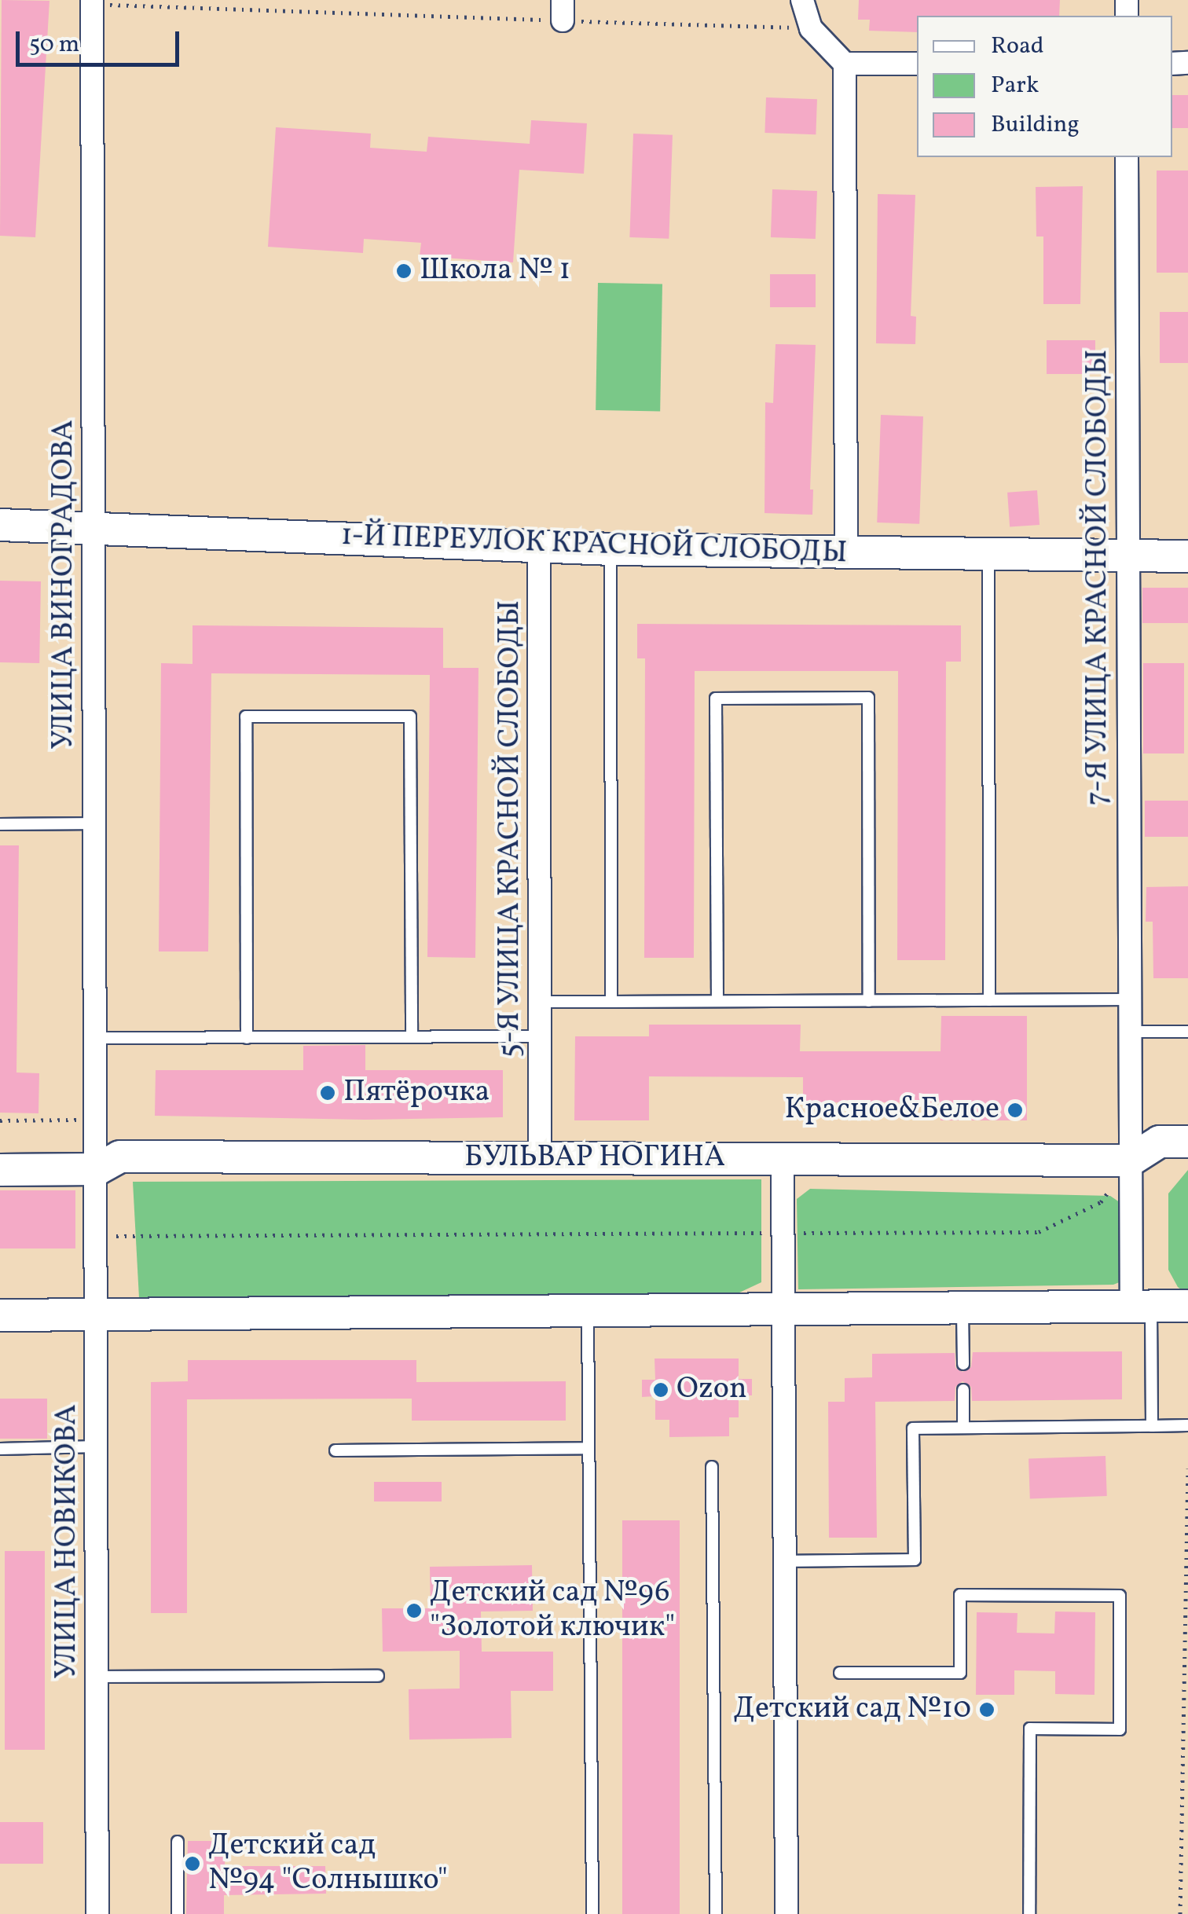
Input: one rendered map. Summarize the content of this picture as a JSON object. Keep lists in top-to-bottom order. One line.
{"streets":{"street":["1-Й ПЕРЕУЛОК КРАСНОЙ СЛОБОДЫ","7-Я УЛИЦА КРАСНОЙ СЛОБОДЫ","УЛИЦА ВИНОГРАДОВА","5-Я УЛИЦА КРАСНОЙ СЛОБОДЫ","БУЛЬВАР НОГИНА","УЛИЦА НОВИКОВА"]},"crossings":[["1-Й ПЕРЕУЛОК КРАСНОЙ СЛОБОДЫ","7-Я УЛИЦА КРАСНОЙ СЛОБОДЫ"],["1-Й ПЕРЕУЛОК КРАСНОЙ СЛОБОДЫ","УЛИЦА ВИНОГРАДОВА"],["1-Й ПЕРЕУЛОК КРАСНОЙ СЛОБОДЫ","5-Я УЛИЦА КРАСНОЙ СЛОБОДЫ"],["7-Я УЛИЦА КРАСНОЙ СЛОБОДЫ","БУЛЬВАР НОГИНА"],["УЛИЦА ВИНОГРАДОВА","БУЛЬВАР НОГИНА"],["УЛИЦА ВИНОГРАДОВА","УЛИЦА НОВИКОВА"],["5-Я УЛИЦА КРАСНОЙ СЛОБОДЫ","БУЛЬВАР НОГИНА"],["БУЛЬВАР НОГИНА","УЛИЦА НОВИКОВА"]],"places":["Школа № 1","Пятёрочка","Красное&Белое","Ozon","Детский сад №96 \"Золотой ключик\"","Детский сад №10","Детский сад №94 \"Солнышко\""],"legend":["Road","Park","Building"],"scale_bar":"50 m"}
